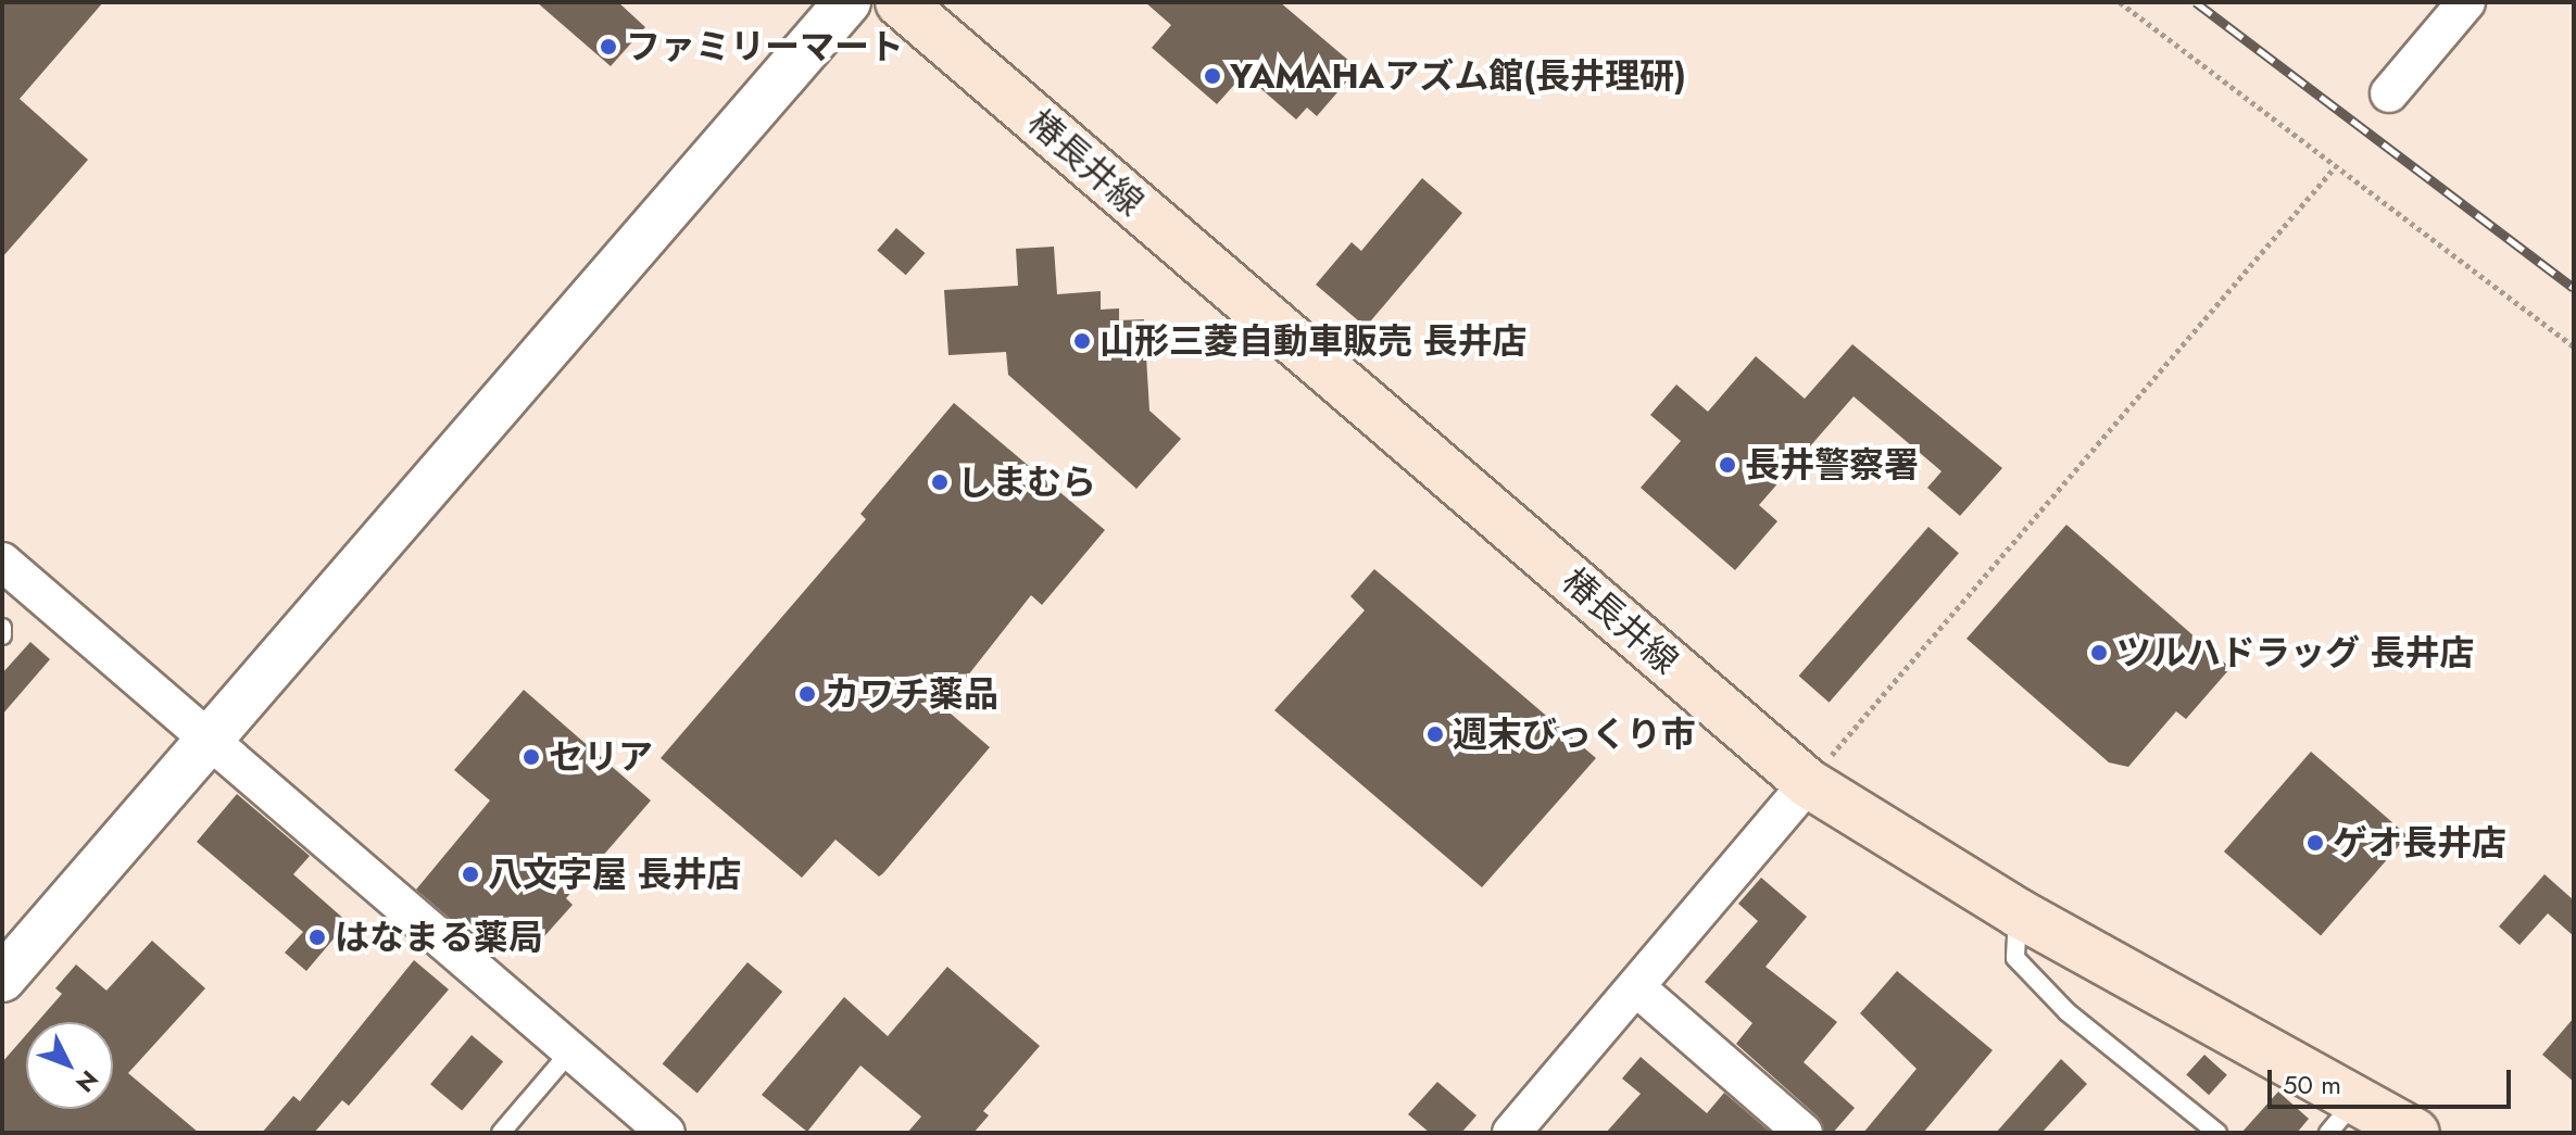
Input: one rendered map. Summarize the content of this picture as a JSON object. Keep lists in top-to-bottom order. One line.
{"streets":{"main road":["椿長井線"]},"places":["ファミリーマート","YAMAHAアズム館(長井理研)","山形三菱自動車販売 長井店","長井警察署","しまむら","ツルハドラッグ 長井店","カワチ薬品","週末びっくり市","セリア","ゲオ長井店","八文字屋 長井店","はなまる薬局"],"scale_bar":"50 m","north":"bottom right"}
